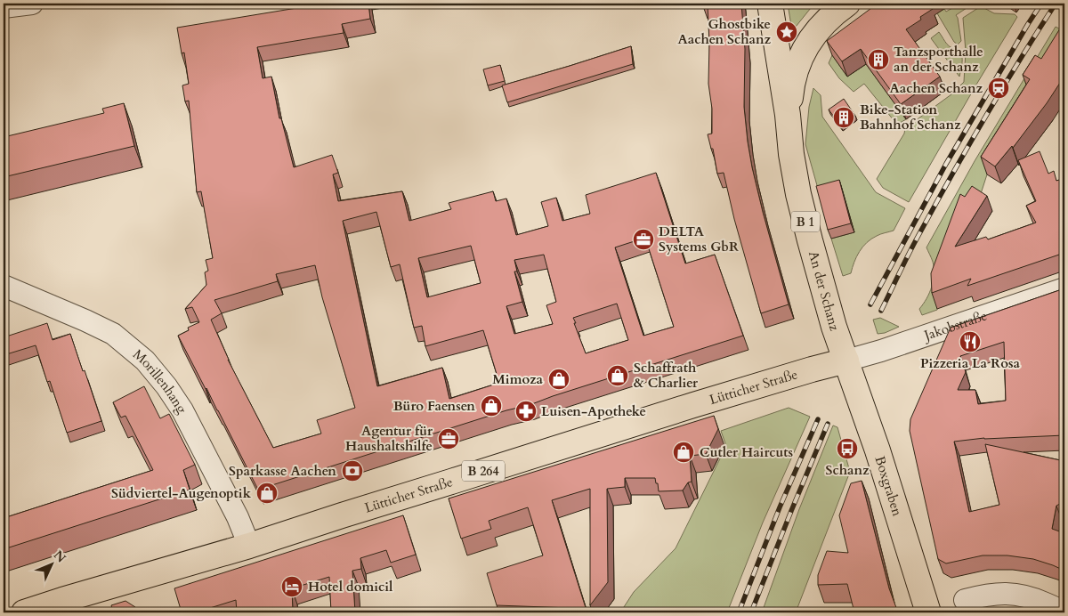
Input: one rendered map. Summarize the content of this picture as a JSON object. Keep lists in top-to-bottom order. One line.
{"streets":{"main road":["B 1","An der Schanz","Lütticher Straße","B 264","Boxgraben"],"street":["Jakobstraße","Morillenhang"]},"crossings":[["An der Schanz","Jakobstraße"],["An der Schanz","Lütticher Straße"],["An der Schanz","Boxgraben"],["Jakobstraße","Lütticher Straße"],["Jakobstraße","Boxgraben"],["Morillenhang","Lütticher Straße"],["Lütticher Straße","Boxgraben"]],"places":{"place":["Ghostbike Aachen Schanz"],"building":["Tanzsporthalle an der Schanz","Bike-Station Bahnhof Schanz"],"station":["Aachen Schanz"],"office":["DELTA Systems GbR","Agentur für Haushaltshilfe"],"restaurant":["Pizzeria La Rosa"],"shop":["Schaffrath & Charlier","Mimoza","Büro Faensen","Cutler Haircuts","Südviertel-Augenoptik"],"pharmacy":["Luisen-Apotheke"],"bus stop":["Schanz"],"bank":["Sparkasse Aachen"],"hotel":["Hotel domicil"]},"north":"top right"}
